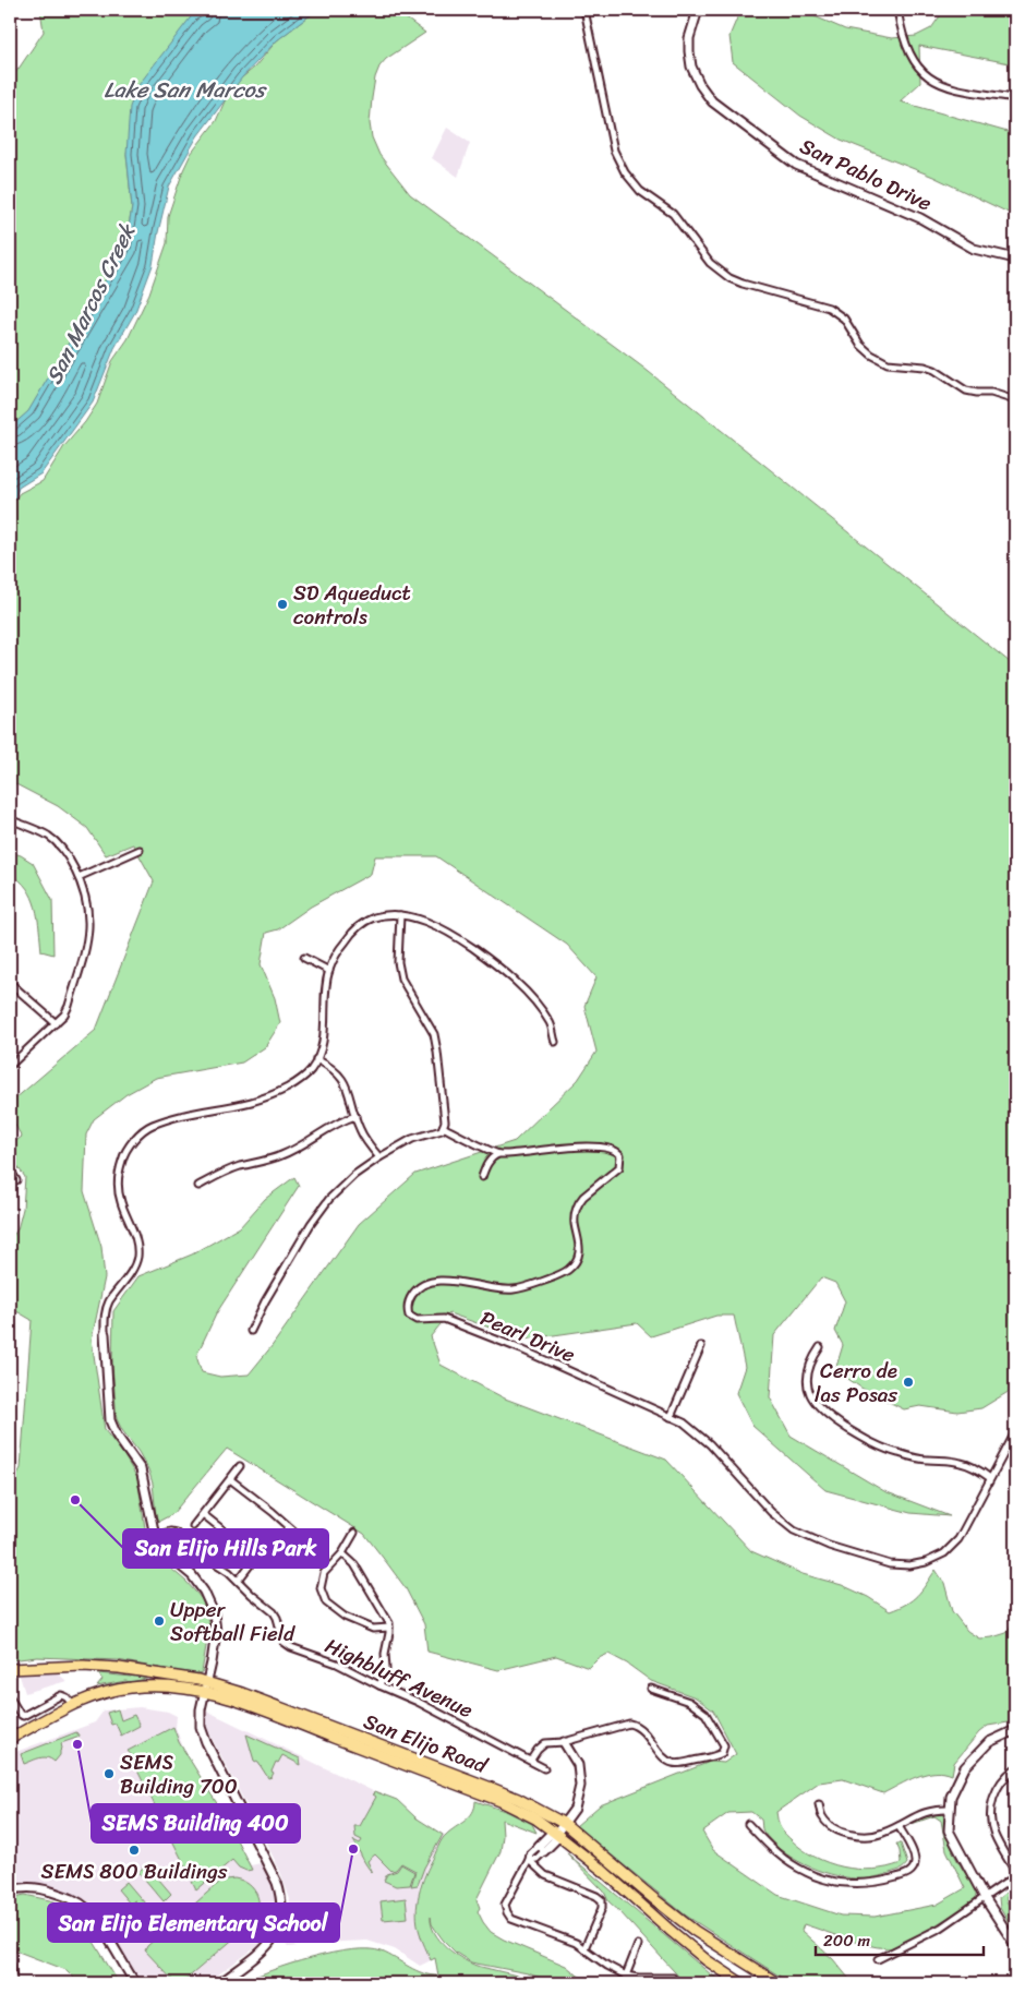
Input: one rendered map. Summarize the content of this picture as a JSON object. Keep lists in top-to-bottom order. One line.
{"streets":{"main road":["San Elijo Road"],"street":["San Pablo Drive","Pearl Drive","Highbluff Avenue"]},"water":["Lake San Marcos","San Marcos Creek"],"places":["SD Aqueduct controls","Cerro de las Posas","San Elijo Hills Park","Upper Softball Field","SEMS Building 400","SEMS Building 700","San Elijo Elementary School","SEMS 800 Buildings"],"scale_bar":"200 m"}
